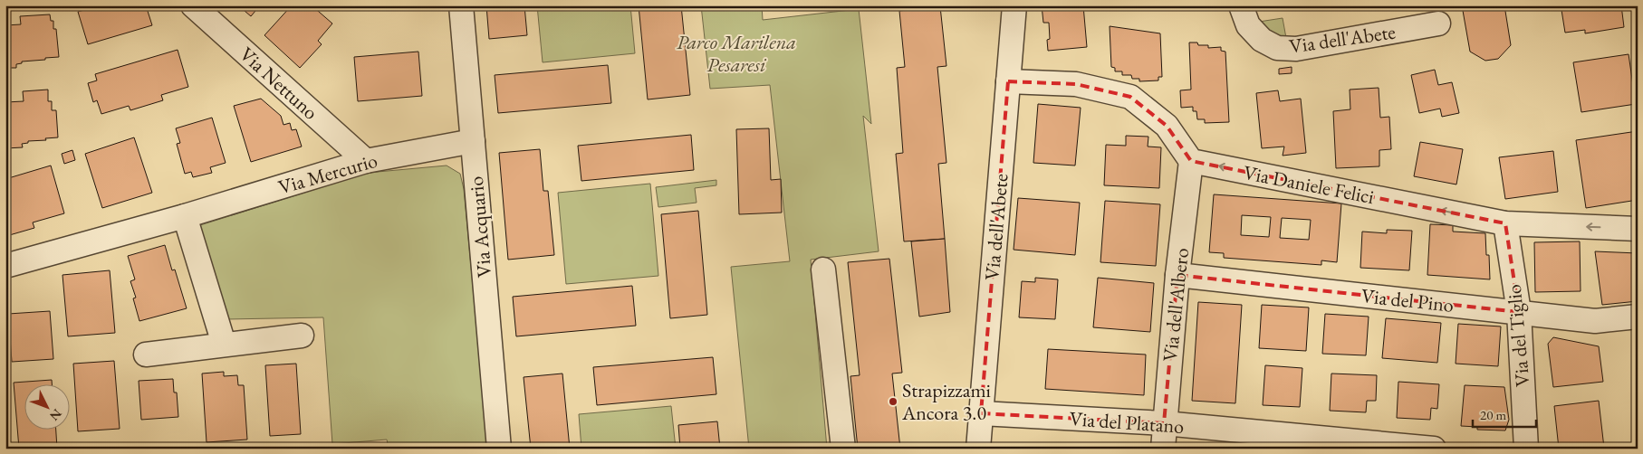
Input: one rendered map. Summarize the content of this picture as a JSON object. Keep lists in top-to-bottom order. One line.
{"streets":{"street":["Via dell'Abete","Via Nettuno","Via Mercurio","Via Daniele Felici","Via Acquario","Via del Pino","Via dell'Albero","Via del Tiglio","Via del Platano"]},"crossings":[["Via dell'Abete","Via del Platano"],["Via Nettuno","Via Mercurio"],["Via Mercurio","Via Acquario"],["Via Daniele Felici","Via dell'Albero"],["Via Daniele Felici","Via del Tiglio"],["Via del Pino","Via dell'Albero"],["Via del Pino","Via del Tiglio"],["Via dell'Albero","Via del Platano"]],"one_way":["Via Daniele Felici"],"parks":["Parco Marilena Pesaresi"],"places":["Strapizzami Ancora 3.0"],"scale_bar":"20 m","north":"bottom right"}
